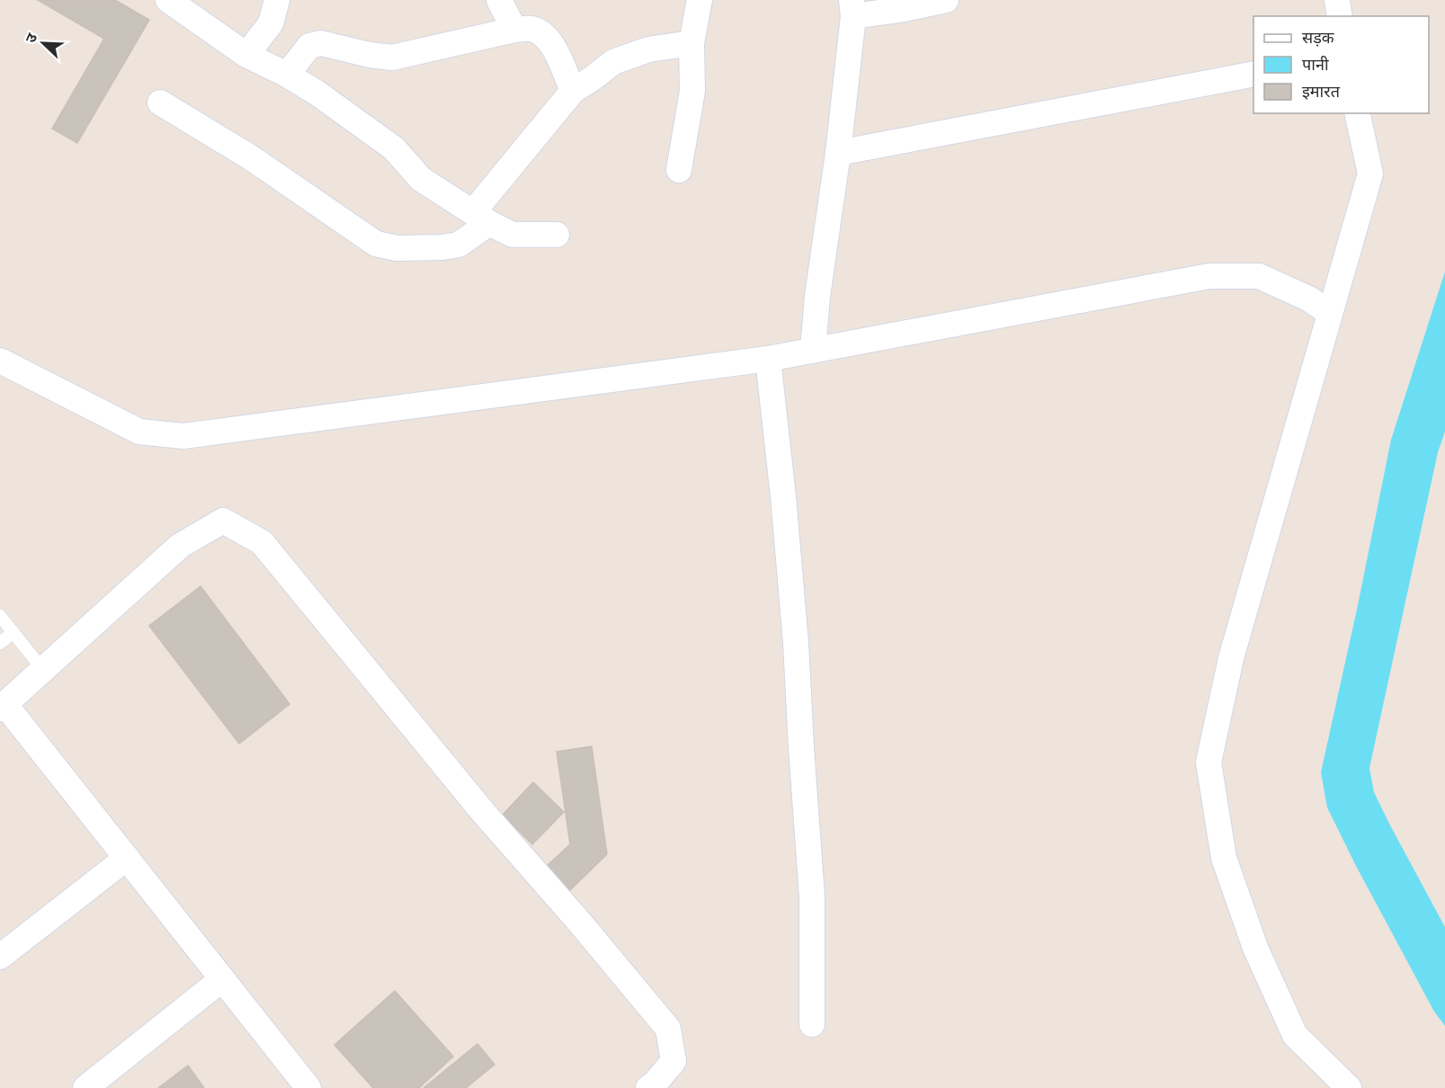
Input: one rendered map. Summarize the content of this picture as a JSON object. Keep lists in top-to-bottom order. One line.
{"legend":["सड़क","पानी","इमारत"],"north":"top left"}
